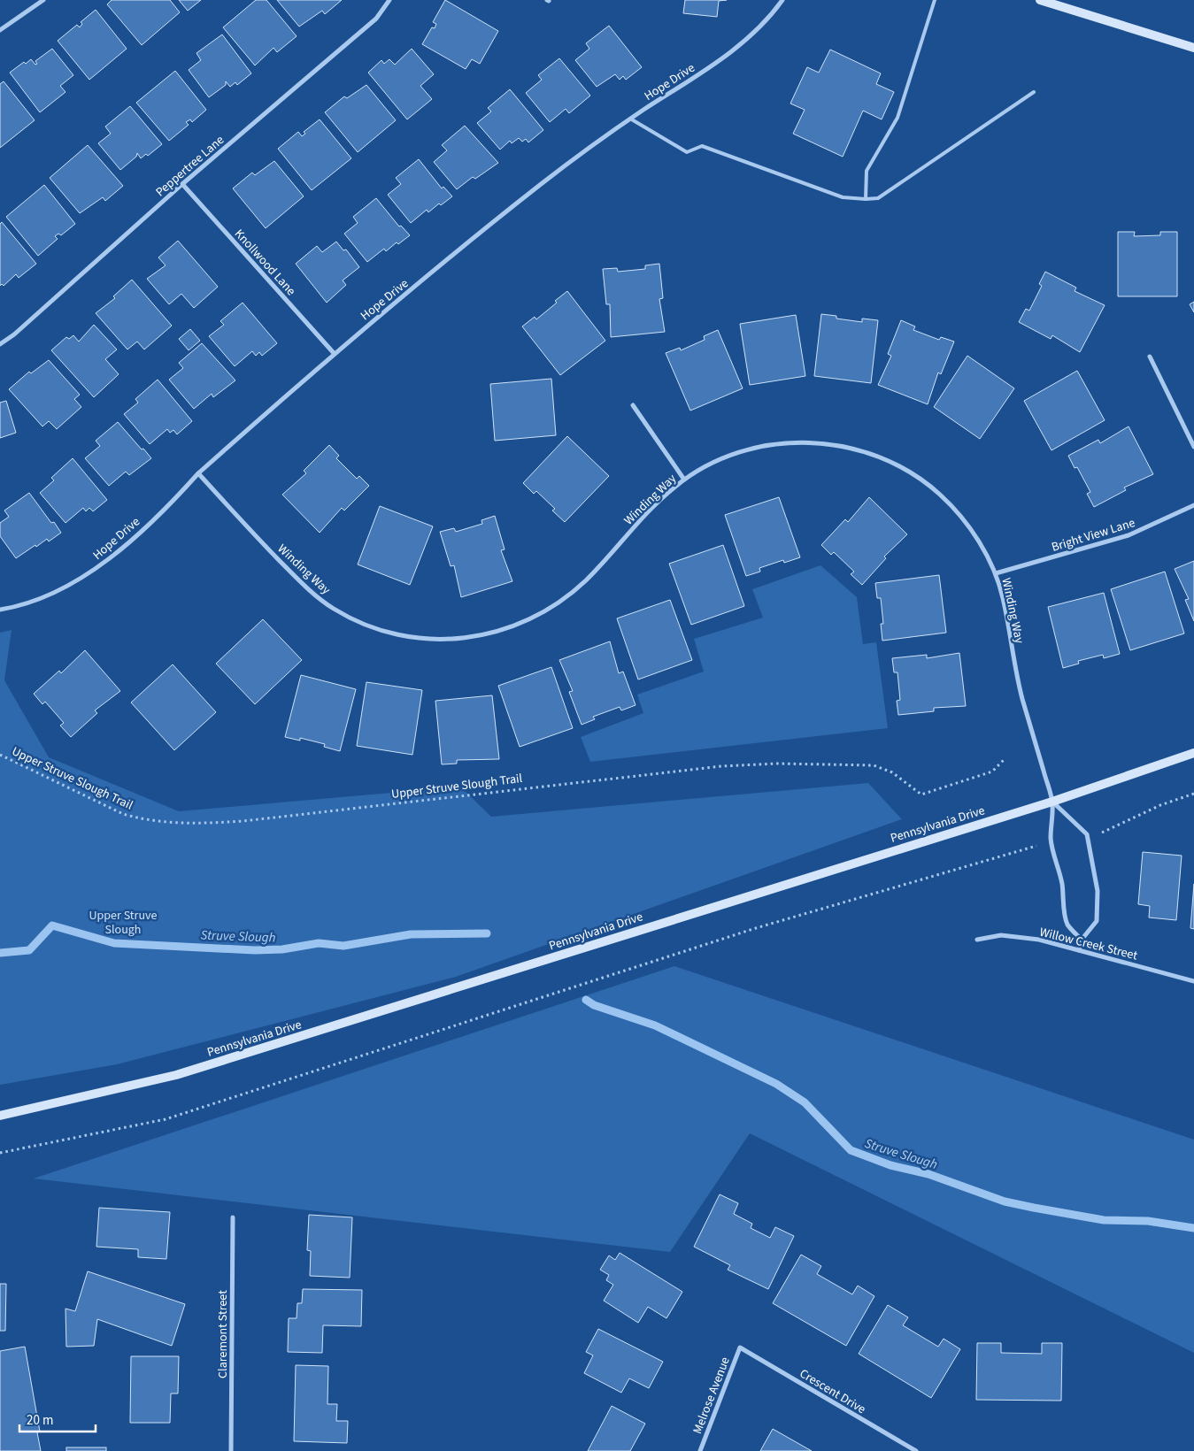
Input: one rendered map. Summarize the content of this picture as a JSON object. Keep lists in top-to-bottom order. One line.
{"streets":{"street":["Hope Drive","Peppertree Lane","Knollwood Lane","Winding Way","Bright View Lane","Pennsylvania Drive","Willow Creek Street","Claremont Street","Crescent Drive","Melrose Avenue"],"path":["Upper Struve Slough Trail"]},"crossings":[["Hope Drive","Knollwood Lane"],["Hope Drive","Winding Way"],["Peppertree Lane","Knollwood Lane"],["Winding Way","Bright View Lane"],["Winding Way","Pennsylvania Drive"],["Winding Way","Willow Creek Street"],["Pennsylvania Drive","Willow Creek Street"],["Crescent Drive","Melrose Avenue"]],"water":["Struve Slough"],"parks":["Upper Struve Slough"],"scale_bar":"20 m"}
